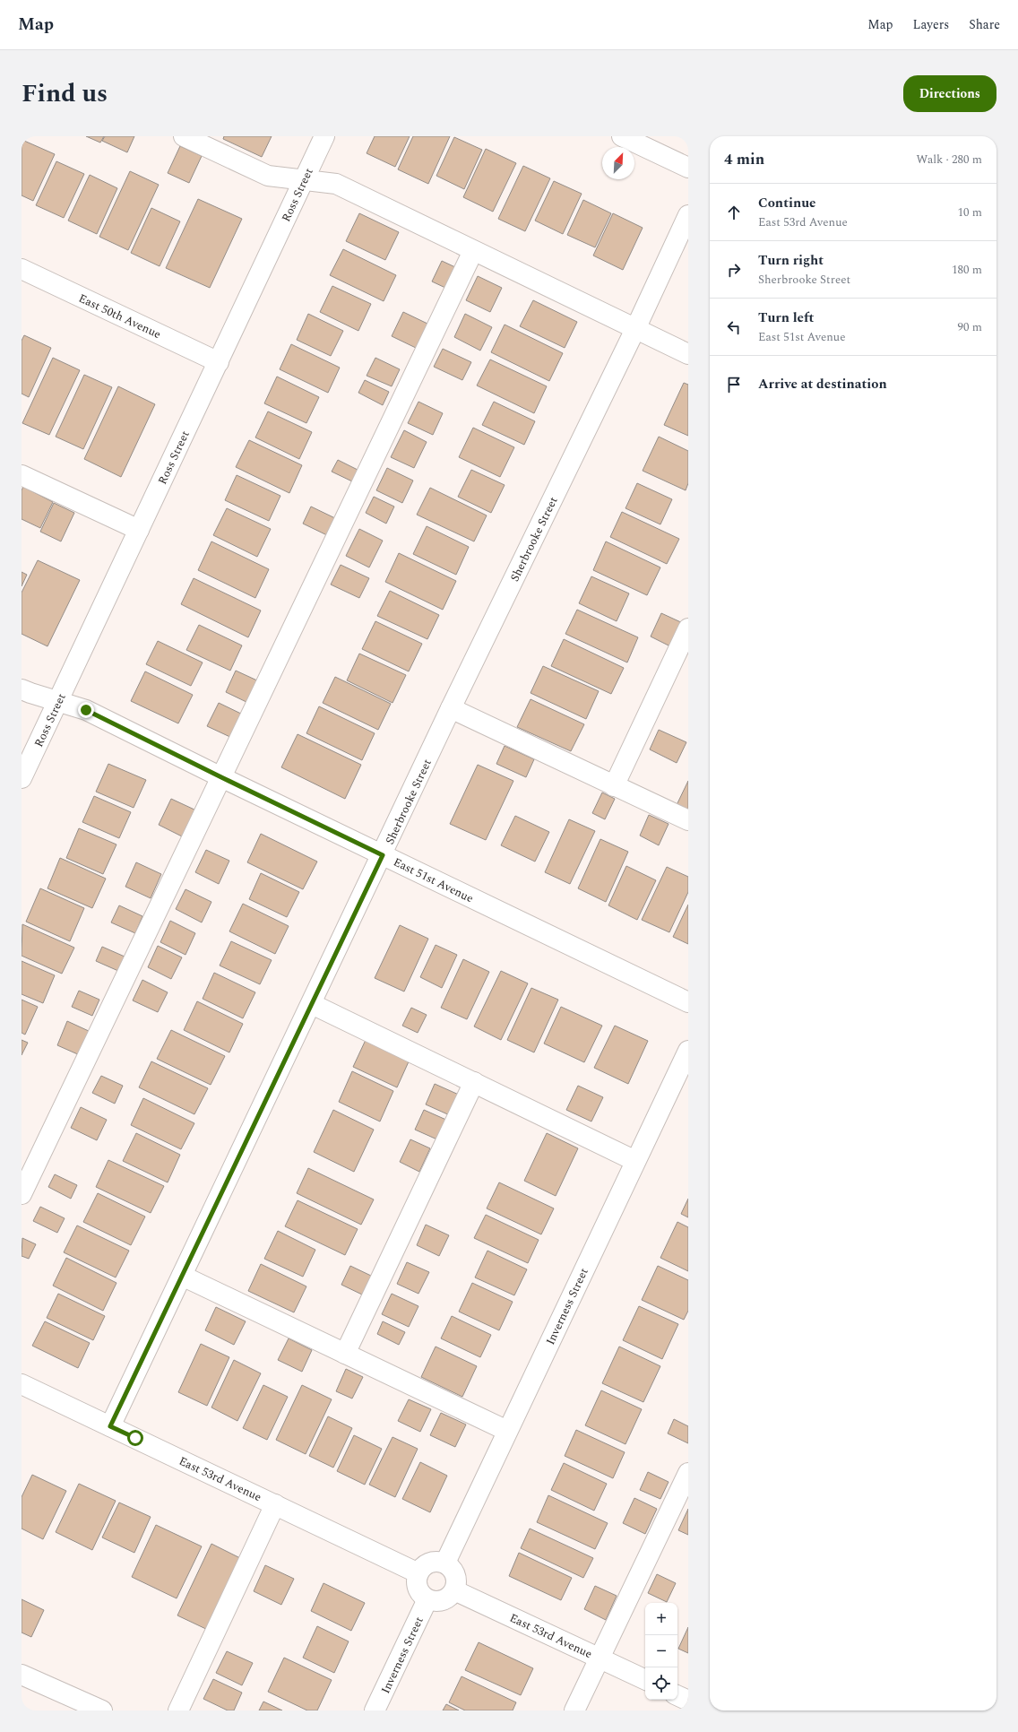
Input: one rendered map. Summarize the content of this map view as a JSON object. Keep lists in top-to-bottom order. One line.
{"streets":{"street":["Ross Street","East 50th Avenue","Sherbrooke Street","East 51st Avenue","Inverness Street","East 53rd Avenue"]},"crossings":[["Ross Street","East 50th Avenue"],["Ross Street","East 51st Avenue"],["Sherbrooke Street","East 51st Avenue"],["Sherbrooke Street","East 53rd Avenue"],["Inverness Street","East 53rd Avenue"]],"north":"top right","page":{"header":"Map","nav":["Map","Layers","Share"],"title":"Find us","buttons":"Directions","heading":["4 min","Walk · 280 m"],"list":[["Continue","East 53rd Avenue","10 m"],["Turn right","Sherbrooke Street","180 m"],["Turn left","East 51st Avenue","90 m"],"Arrive at destination"],"map_buttons":["+","−"]}}
